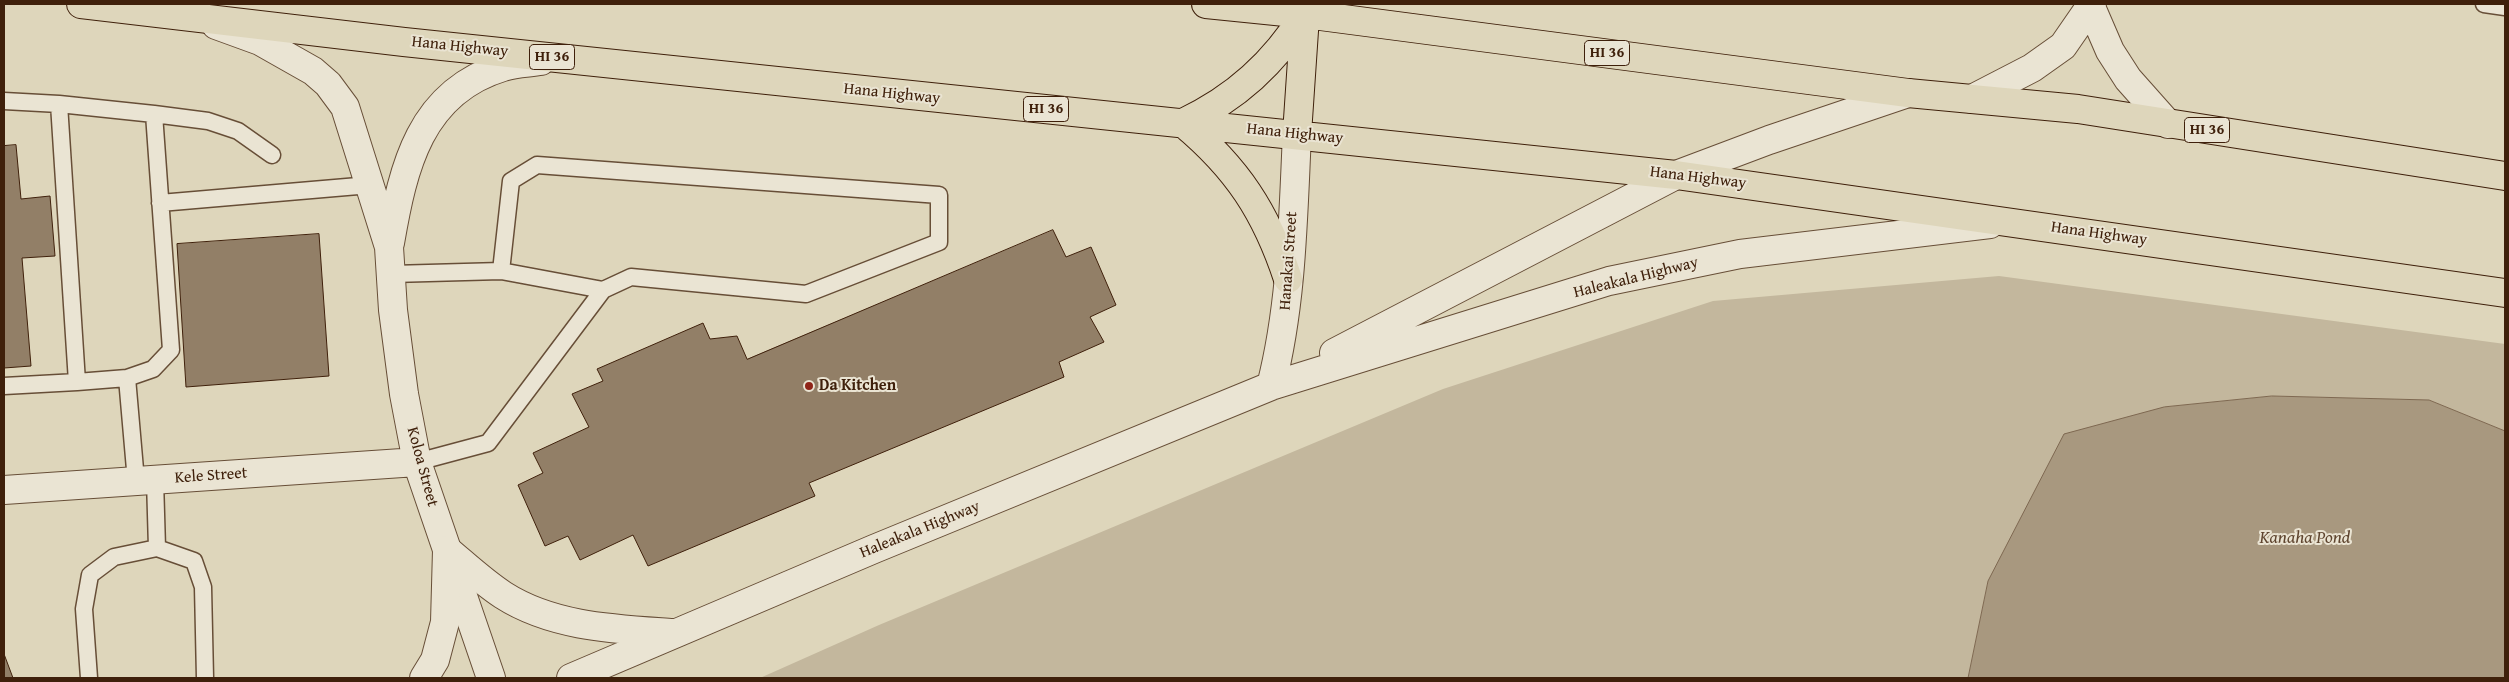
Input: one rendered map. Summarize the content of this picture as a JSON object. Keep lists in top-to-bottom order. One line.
{"streets":{"main road":["Hana Highway","HI 36"],"street":["Hanakai Street","Haleakala Highway","Koloa Street","Kele Street"]},"crossings":[["Hana Highway","Hanakai Street"],["Hana Highway","Haleakala Highway"],["Hana Highway","Koloa Street"],["HI 36","Haleakala Highway"],["Hanakai Street","Haleakala Highway"],["Koloa Street","Kele Street"]],"water":["Kanaha Pond"],"places":["Da Kitchen"]}
